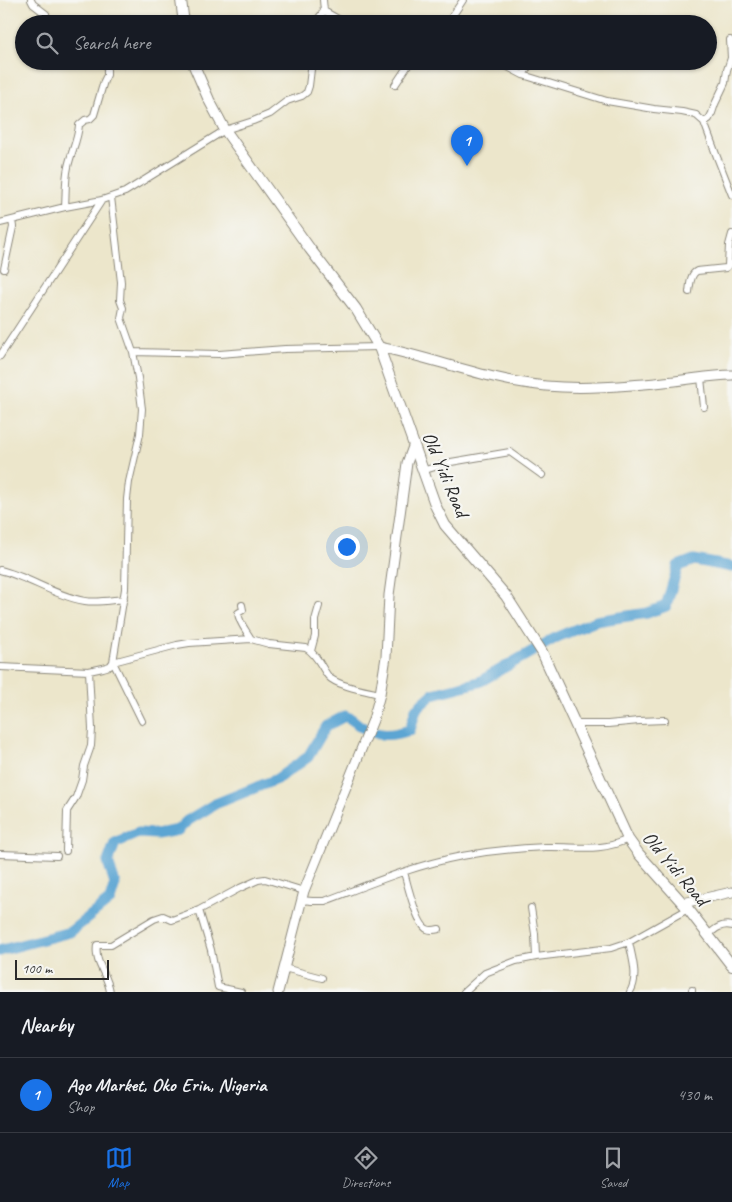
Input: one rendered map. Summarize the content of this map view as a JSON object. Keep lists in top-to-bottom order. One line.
{"streets":{"main road":["Old Yidi Road"]},"scale_bar":"100 m","page":{"search":"Search here","pins":"1","scale":"100 m","heading":"Nearby","list":[{"mark":"1","name":"Ago Market, Oko Erin, Nigeria","note":"Shop","value":"430 m"}],"nav":["Map","Directions","Saved"]}}
